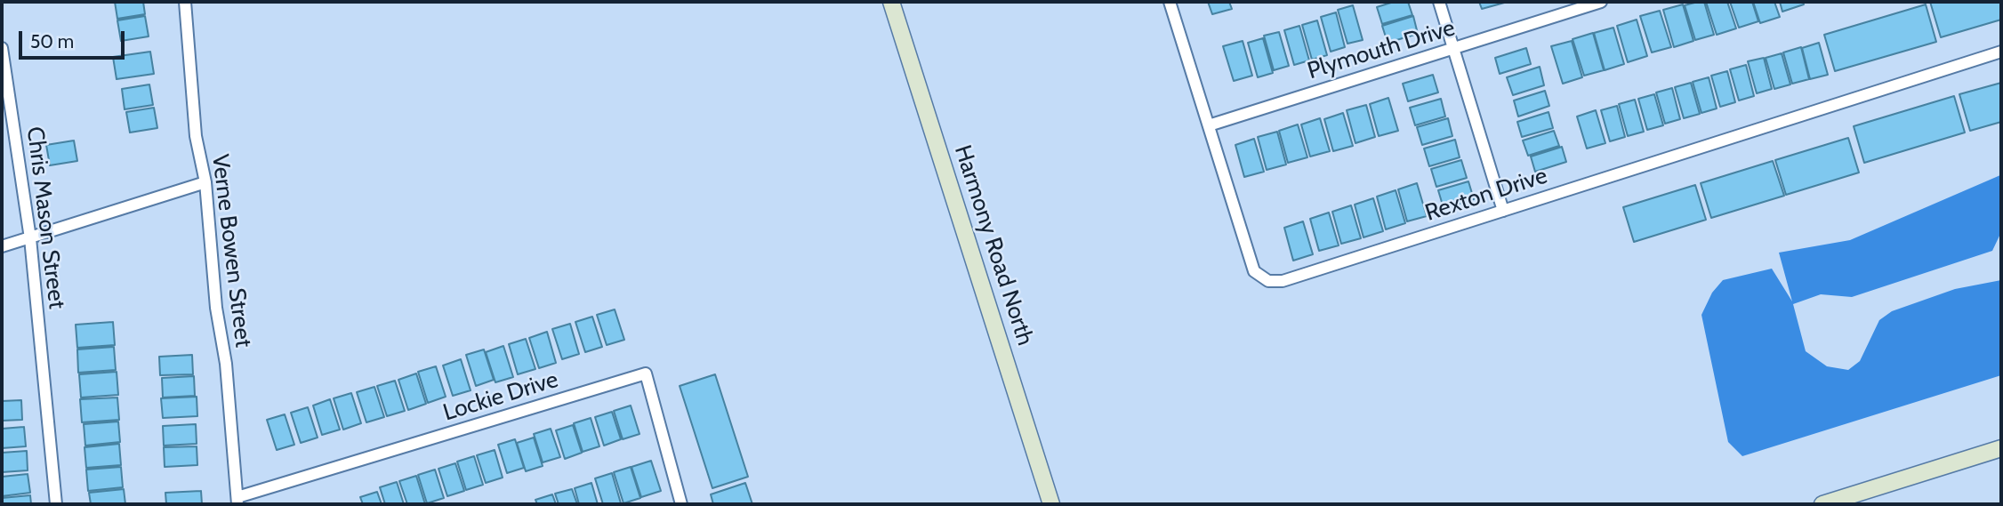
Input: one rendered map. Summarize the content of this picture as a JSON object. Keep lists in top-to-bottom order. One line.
{"streets":{"main road":["Harmony Road North"],"street":["Plymouth Drive","Rexton Drive","Chris Mason Street","Verne Bowen Street","Lockie Drive"]},"crossings":[["Plymouth Drive","Rexton Drive"],["Verne Bowen Street","Lockie Drive"]],"scale_bar":"50 m"}
